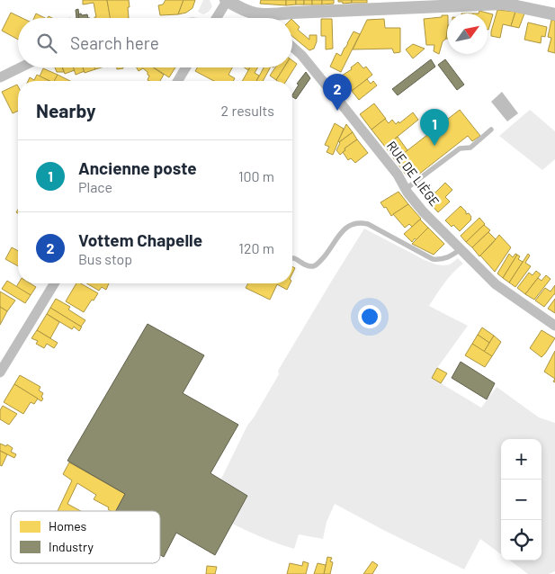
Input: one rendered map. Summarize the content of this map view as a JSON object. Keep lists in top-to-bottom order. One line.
{"streets":{"street":["RUE DE LIÈGE"]},"legend":["Homes","Industry"],"north":"top right","page":{"search":"Search here","pins":["2","1"],"heading":["Nearby","2 results"],"list":[{"mark":"1","name":"Ancienne poste","note":"Place","value":"100 m"},{"mark":"2","name":"Vottem Chapelle","note":"Bus stop","value":"120 m"}],"map_buttons":["+","−"]}}
